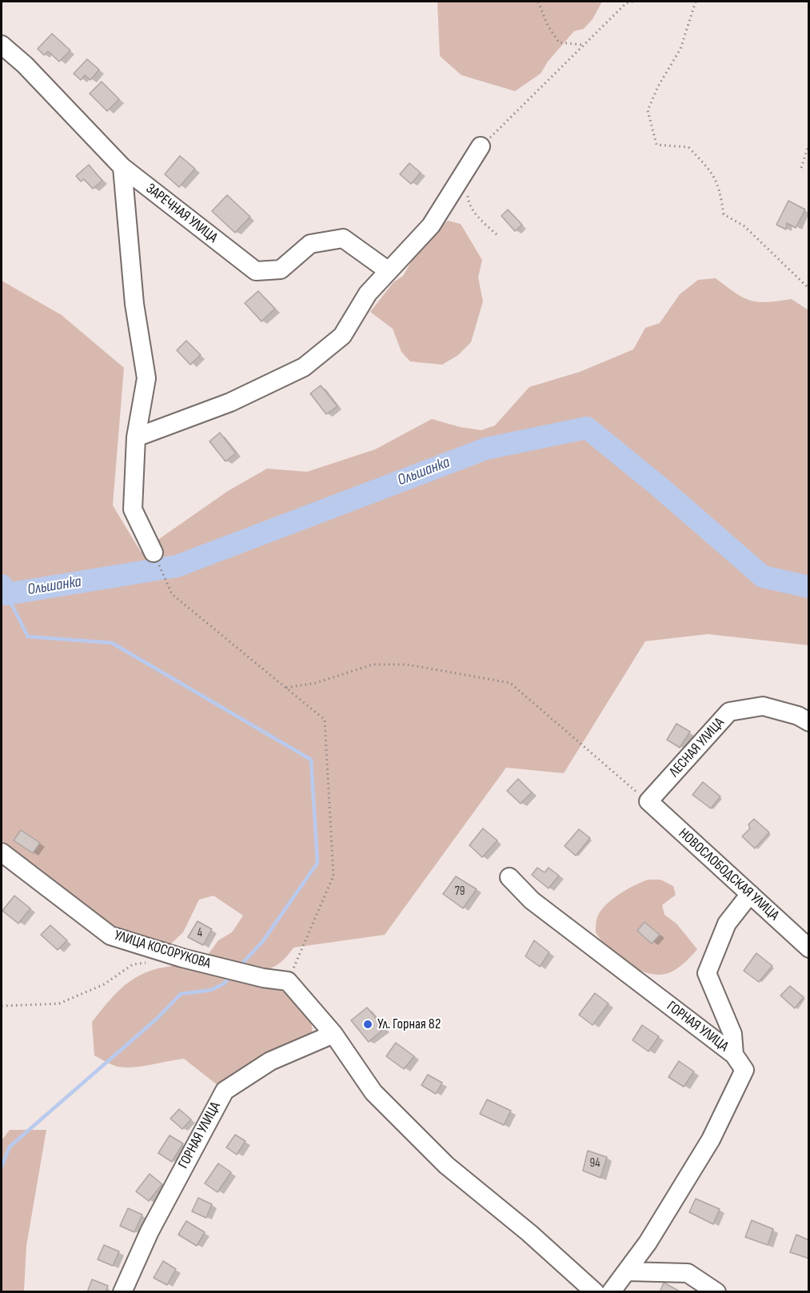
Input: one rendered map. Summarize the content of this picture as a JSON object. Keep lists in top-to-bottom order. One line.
{"streets":{"street":["ЗАРЕЧНАЯ УЛИЦА","ЛЕСНАЯ УЛИЦА","НОВОСЛОБОДСКАЯ УЛИЦА","УЛИЦА КОСОРУКОВА","ГОРНАЯ УЛИЦА"]},"crossings":[["ЛЕСНАЯ УЛИЦА","НОВОСЛОБОДСКАЯ УЛИЦА"]],"water":["Ольшанка"],"places":["Ул. Горная 82"],"house_numbers":["79","4","94"]}
